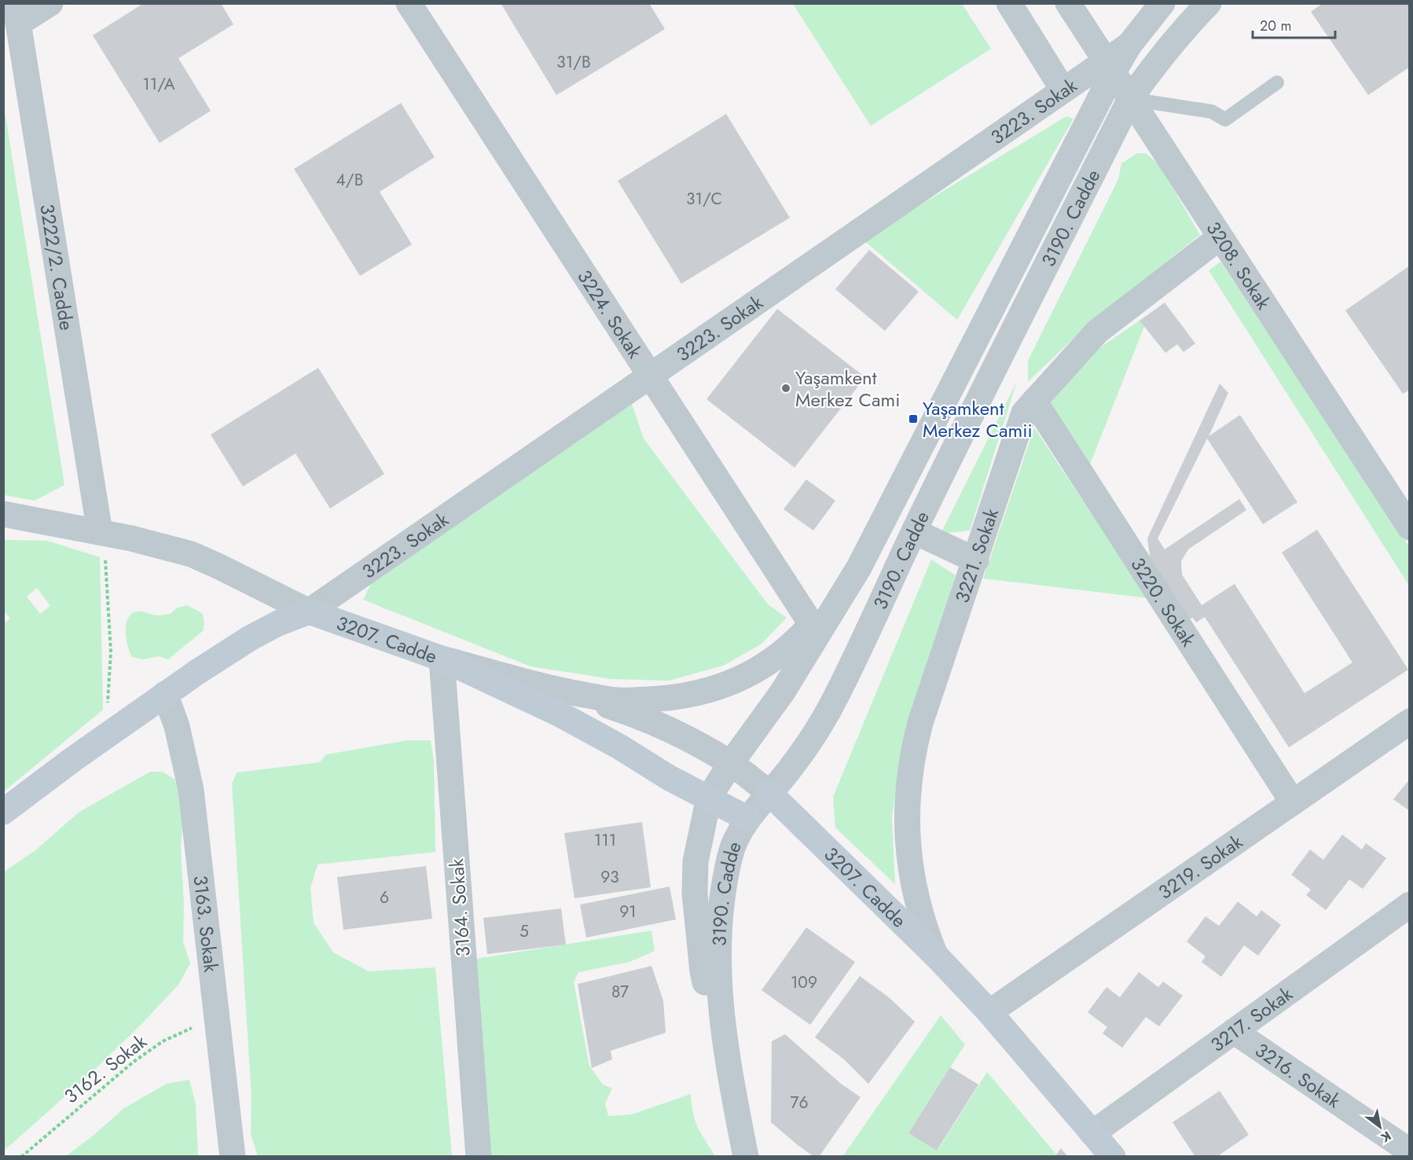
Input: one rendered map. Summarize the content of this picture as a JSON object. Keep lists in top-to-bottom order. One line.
{"streets":{"street":["3223. Sokak","3190. Cadde","3208. Sokak","3222/2. Cadde","3224. Sokak","3221. Sokak","3220. Sokak","3207. Cadde","3219. Sokak","3164. Sokak","3163. Sokak","3217. Sokak","3216. Sokak"],"path":["3162. Sokak"]},"crossings":[["3223. Sokak","3190. Cadde"],["3223. Sokak","3208. Sokak"],["3223. Sokak","3224. Sokak"],["3223. Sokak","3207. Cadde"],["3190. Cadde","3208. Sokak"],["3190. Cadde","3207. Cadde"],["3208. Sokak","3221. Sokak"],["3222/2. Cadde","3207. Cadde"],["3221. Sokak","3220. Sokak"],["3221. Sokak","3207. Cadde"],["3220. Sokak","3219. Sokak"],["3207. Cadde","3219. Sokak"],["3207. Cadde","3164. Sokak"],["3207. Cadde","3217. Sokak"],["3163. Sokak","3162. Sokak"],["3217. Sokak","3216. Sokak"]],"places":{"other":["Yaşamkent Merkez Cami"],"transit":["Yaşamkent Merkez Camii"]},"house_numbers":["31/B","11/A","4/B","31/C","111","93","6","91","5","109","87","76"],"scale_bar":"20 m","north":"bottom right"}
